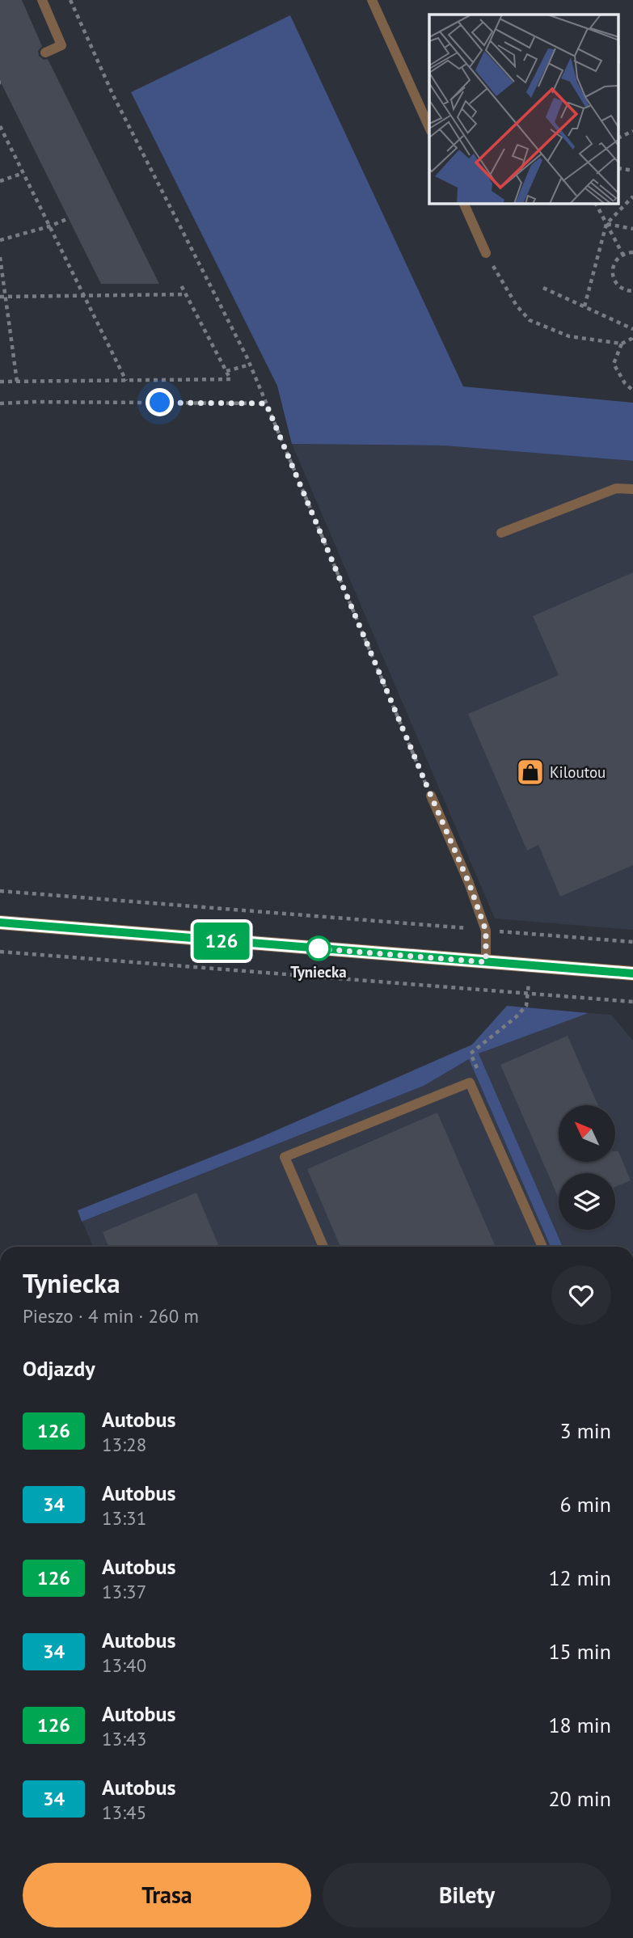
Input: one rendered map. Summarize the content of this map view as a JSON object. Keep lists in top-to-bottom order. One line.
{"places":{"shop":["Kiloutou"],"other":["Tyniecka"]},"lines":["bus line 126"],"north":"top left","page":{"on_map":"126","heading":[["Tyniecka","Pieszo · 4 min · 260 m"],"Odjazdy"],"list":[{"mark":"126","name":"Autobus","note":"13:28","value":"3 min"},{"mark":"34","name":"Autobus","note":"13:31","value":"6 min"},{"mark":"126","name":"Autobus","note":"13:37","value":"12 min"},{"mark":"34","name":"Autobus","note":"13:40","value":"15 min"},{"mark":"126","name":"Autobus","note":"13:43","value":"18 min"},{"mark":"34","name":"Autobus","note":"13:45","value":"20 min"}],"buttons":["Trasa","Bilety"]}}
